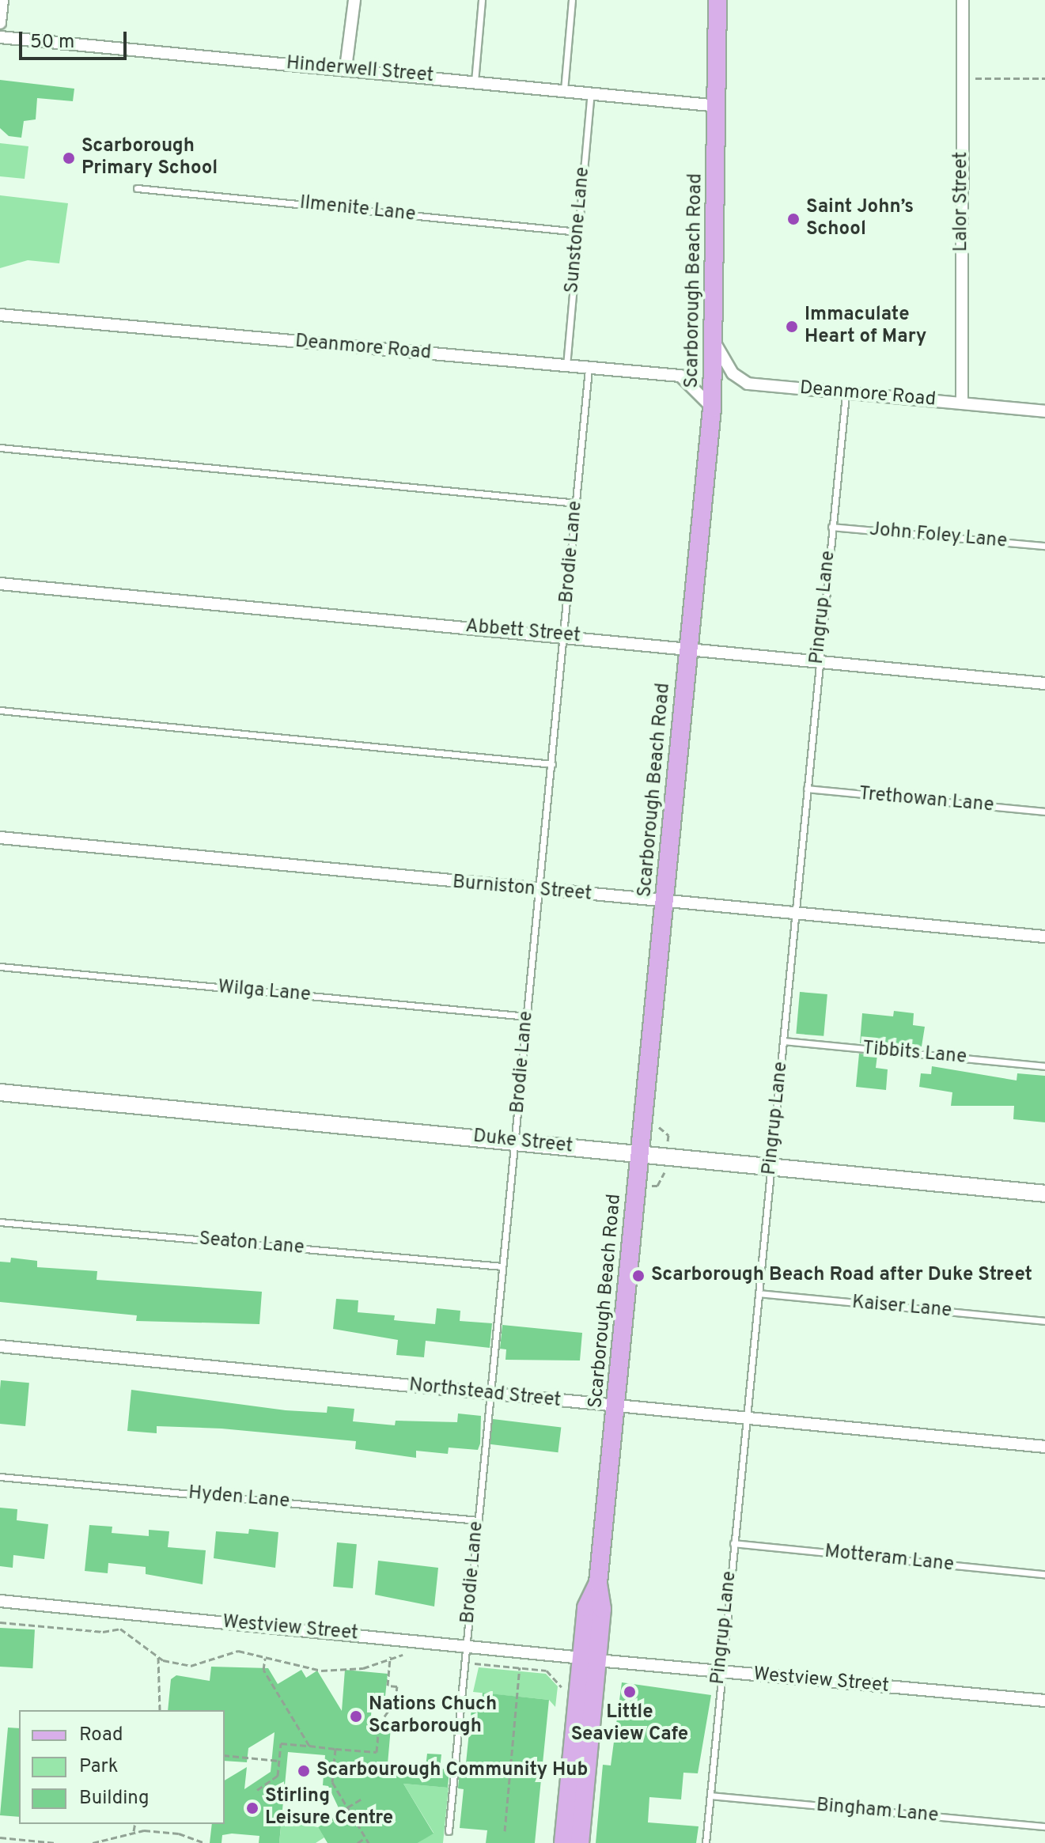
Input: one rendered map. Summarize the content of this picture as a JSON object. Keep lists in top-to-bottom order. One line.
{"streets":{"main road":["Scarborough Beach Road","Duke Street"],"street":["Hinderwell Street","Lalor Street","Deanmore Road","Abbett Street","Burniston Street","Northstead Street","Westview Street"],"lane":["Ilmenite Lane","Sunstone Lane","John Foley Lane","Brodie Lane","Pingrup Lane","Trethowan Lane","Wilga Lane","Tibbits Lane","Seaton Lane","Kaiser Lane","Hyden Lane","Motteram Lane","Bingham Lane"]},"crossings":[["Hinderwell Street","Sunstone Lane"],["Hinderwell Street","Scarborough Beach Road"],["Lalor Street","Deanmore Road"],["Ilmenite Lane","Sunstone Lane"],["Sunstone Lane","Deanmore Road"],["Scarborough Beach Road","Deanmore Road"],["Scarborough Beach Road","Abbett Street"],["Scarborough Beach Road","Burniston Street"],["Scarborough Beach Road","Duke Street"],["Scarborough Beach Road","Northstead Street"],["Scarborough Beach Road","Westview Street"],["Deanmore Road","Brodie Lane"],["Deanmore Road","Pingrup Lane"],["John Foley Lane","Pingrup Lane"],["Brodie Lane","Abbett Street"],["Brodie Lane","Burniston Street"],["Brodie Lane","Wilga Lane"],["Brodie Lane","Duke Street"],["Brodie Lane","Seaton Lane"],["Brodie Lane","Northstead Street"],["Brodie Lane","Hyden Lane"],["Brodie Lane","Westview Street"],["Pingrup Lane","Abbett Street"],["Pingrup Lane","Trethowan Lane"],["Pingrup Lane","Burniston Street"],["Pingrup Lane","Tibbits Lane"],["Pingrup Lane","Duke Street"],["Pingrup Lane","Kaiser Lane"],["Pingrup Lane","Northstead Street"],["Pingrup Lane","Motteram Lane"],["Pingrup Lane","Westview Street"],["Pingrup Lane","Bingham Lane"]],"places":["Scarborough Primary School","Saint John’s School","Immaculate Heart of Mary","Scarborough Beach Road after Duke Street","Little Seaview Cafe","Nations Chuch Scarborough","Scarbourough Community Hub","Stirling Leisure Centre"],"legend":["Road","Park","Building"],"scale_bar":"50 m"}
